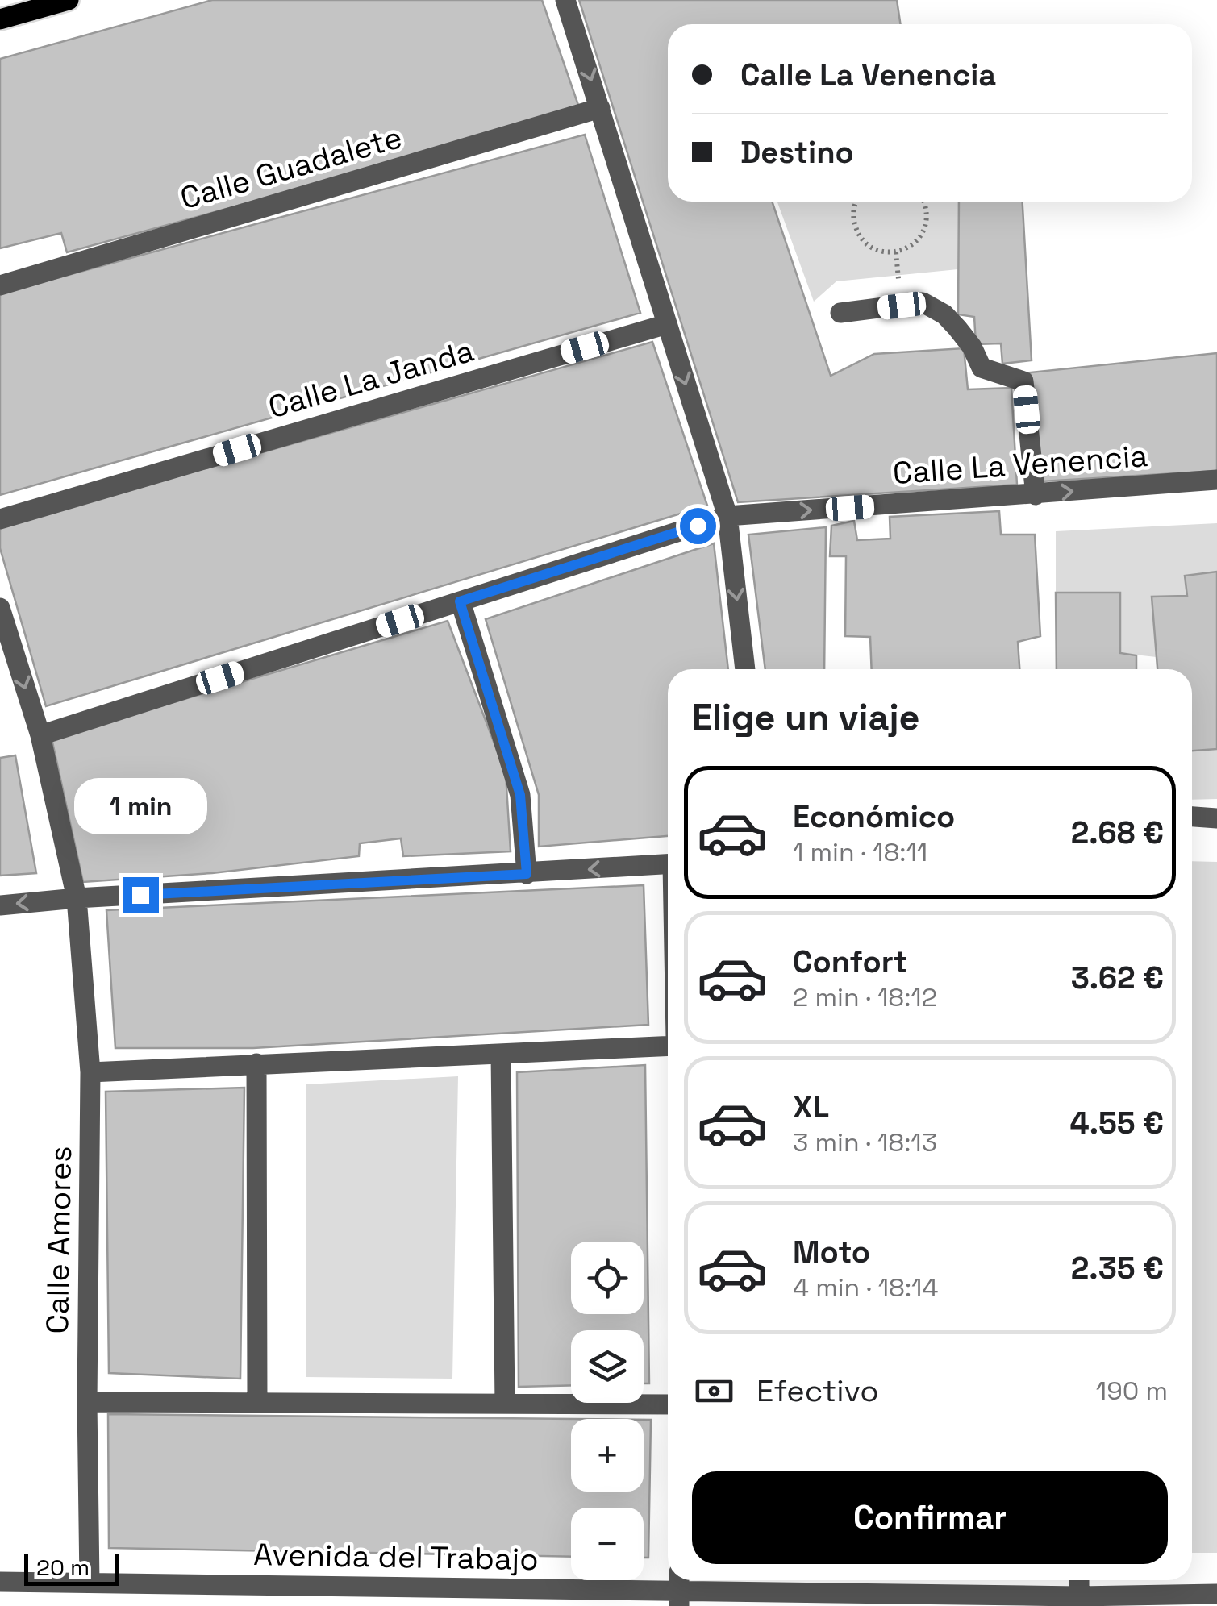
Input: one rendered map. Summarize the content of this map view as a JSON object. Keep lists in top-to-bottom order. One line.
{"streets":{"street":["Calle Guadalete","Calle La Janda","Calle La Venencia","Calle Amores","Avenida del Trabajo"]},"crossings":[["Calle La Venencia","Calle Amores"],["Calle Amores","Avenida del Trabajo"]],"one_way":["Calle La Venencia"],"scale_bar":"20 m","page":{"banner":["Calle La Venencia","Destino"],"heading":"Elige un viaje","list":[{"name":"Económico","note":"1 min · 18:11","value":"2.68 €"},{"name":"Confort","note":"2 min · 18:12","value":"3.62 €"},{"name":"XL","note":"3 min · 18:13","value":"4.55 €"},{"name":"Moto","note":"4 min · 18:14","value":"2.35 €"}],"bubble":"1 min","map_buttons":["+","−"],"pay":["Efectivo","190 m"],"buttons":"Confirmar","scale":"20 m"}}
